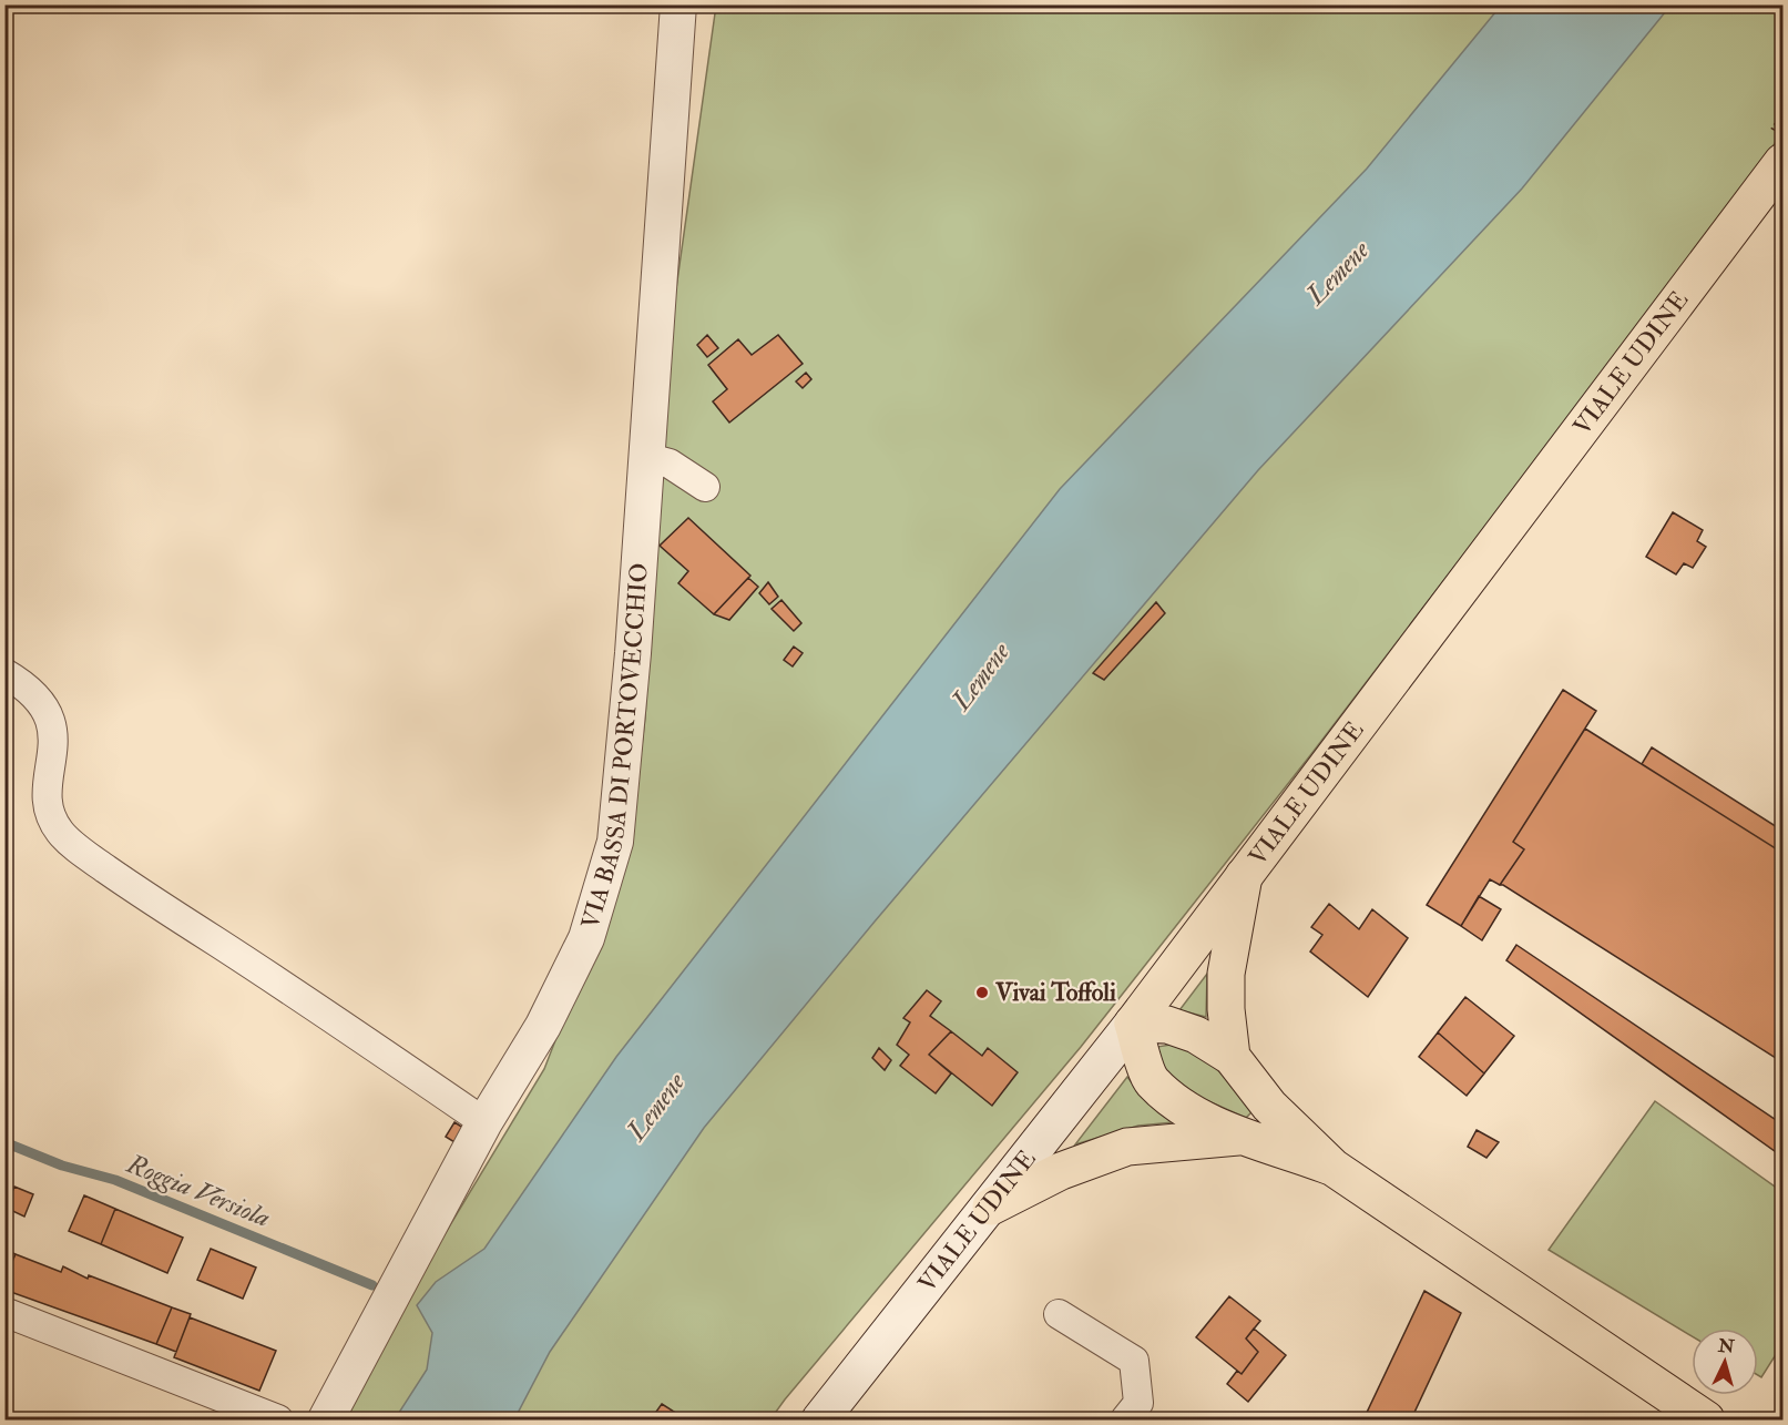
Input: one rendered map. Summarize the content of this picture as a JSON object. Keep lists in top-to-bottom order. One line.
{"streets":{"main road":["VIALE UDINE"],"street":["VIA BASSA DI PORTOVECCHIO"]},"water":["Lemene","Roggia Versiola"],"places":["Vivai Toffoli"],"north":"top"}
